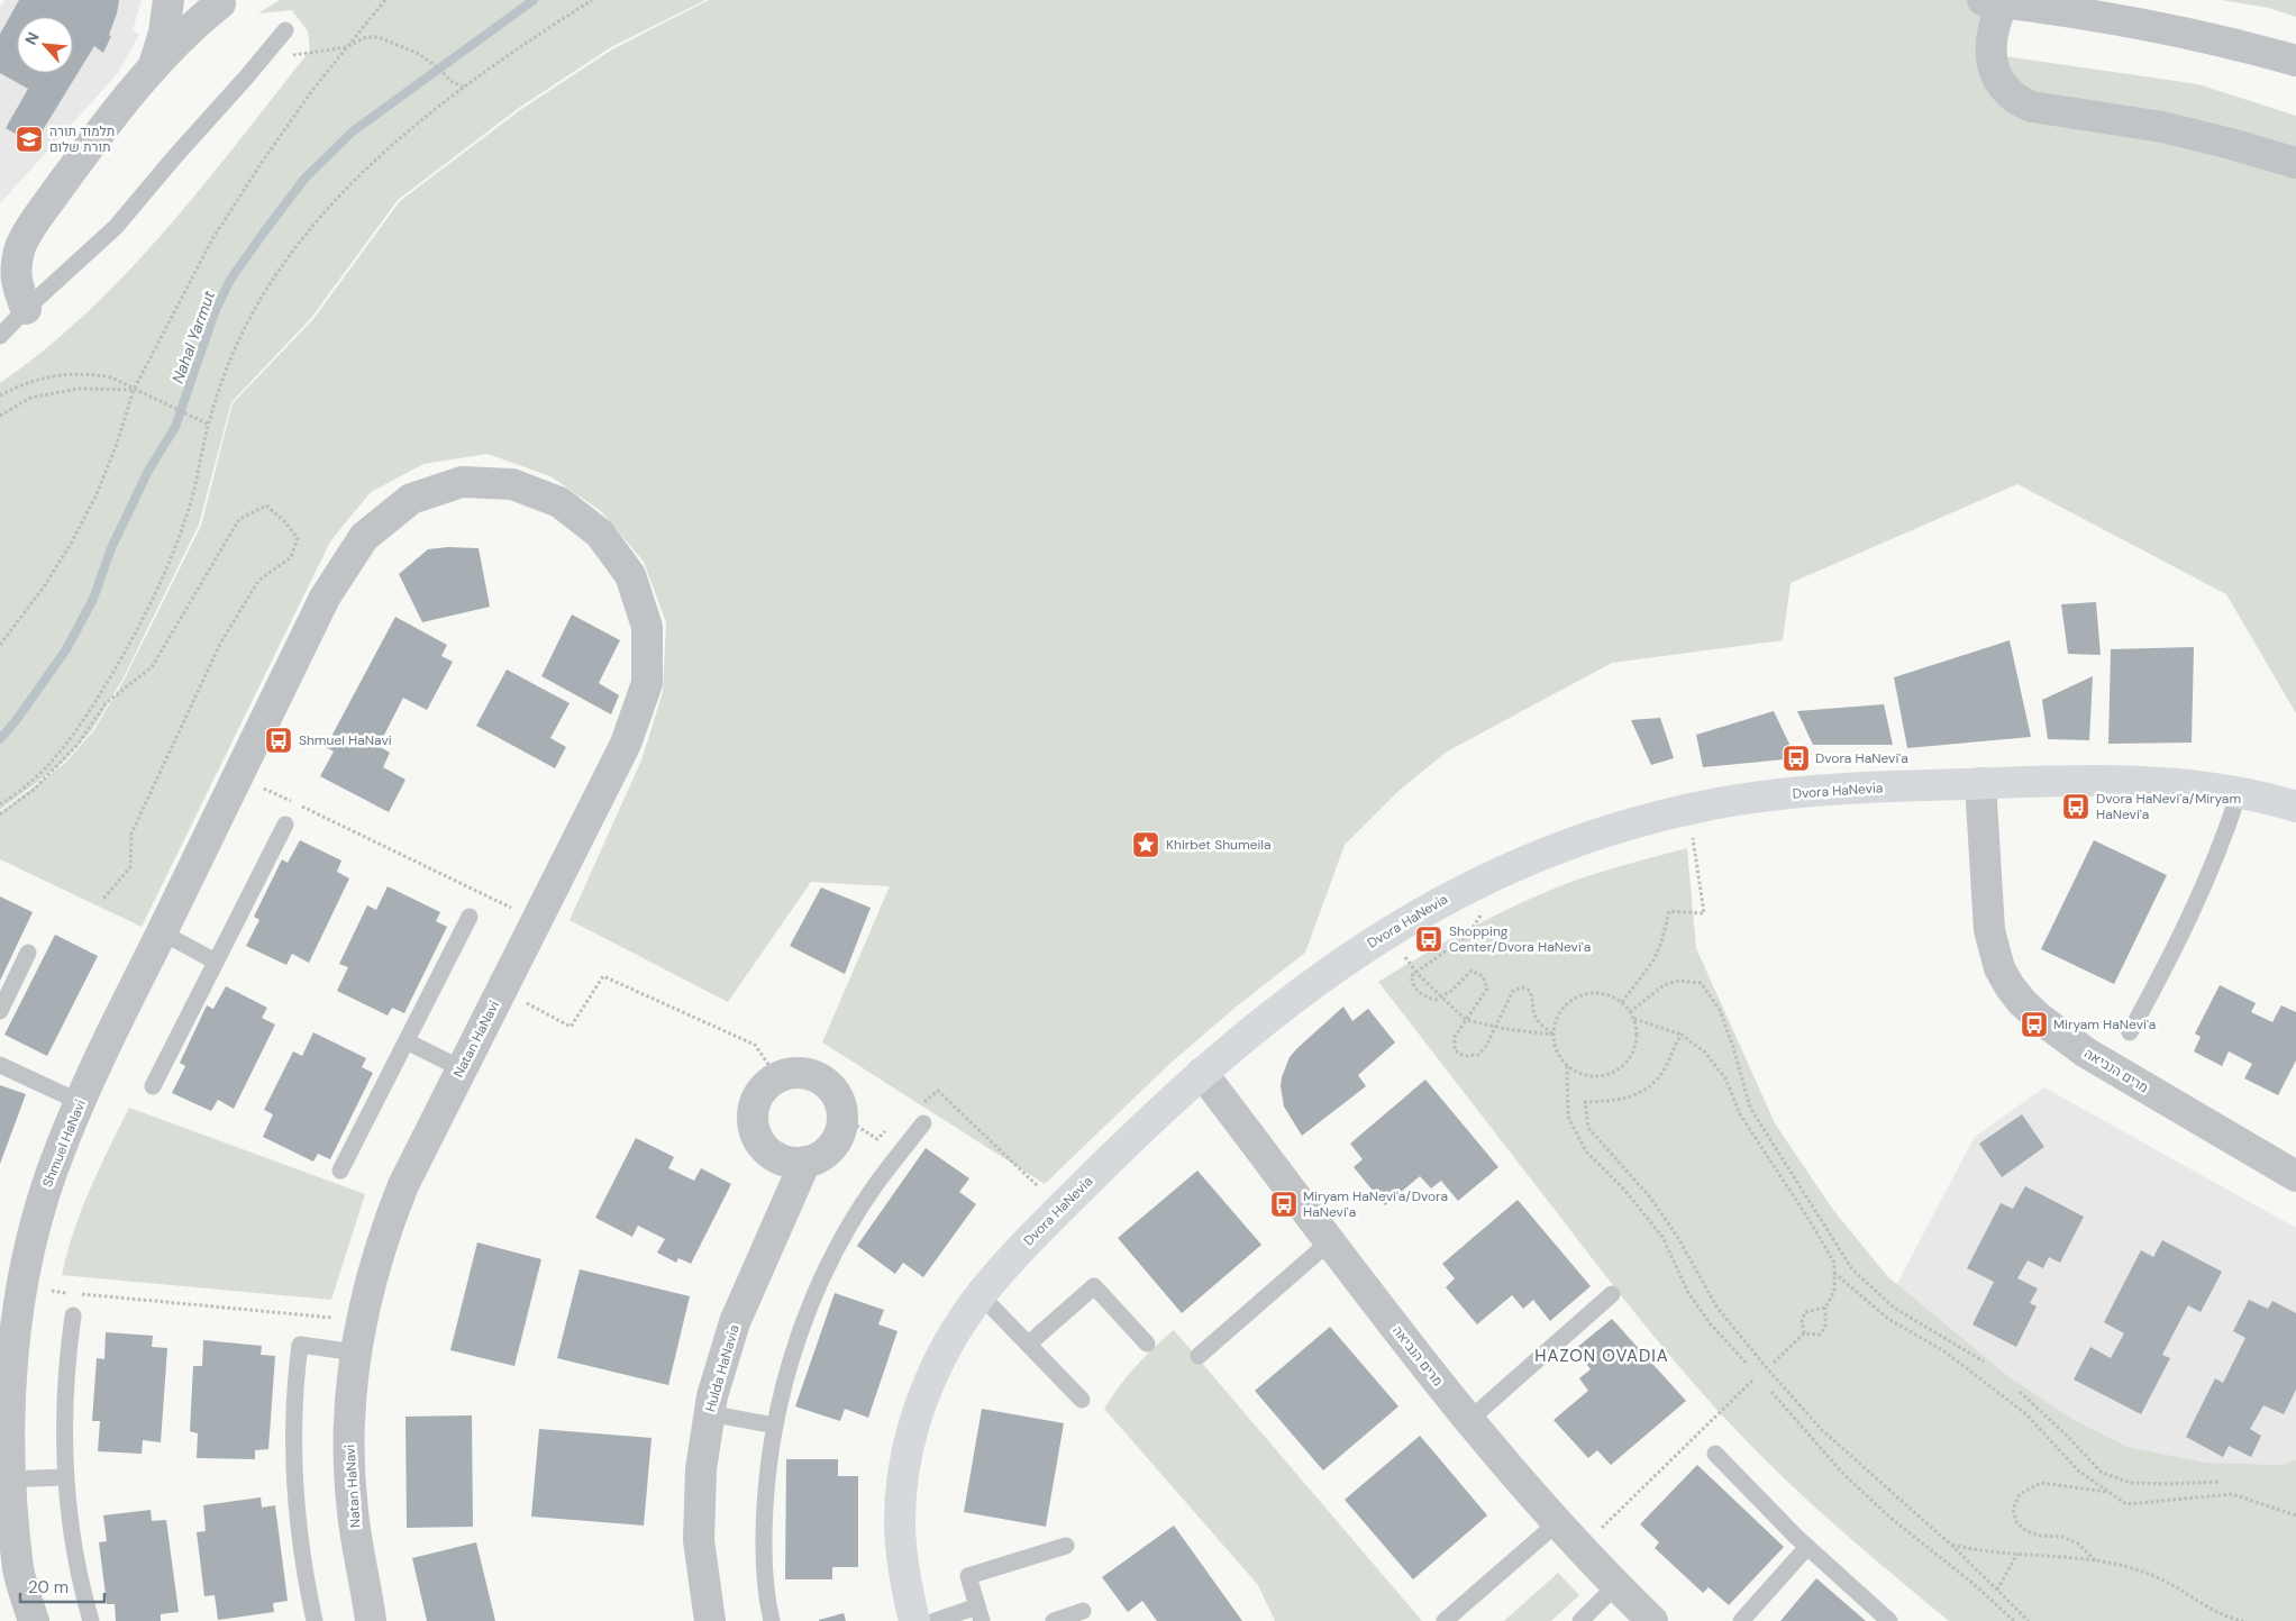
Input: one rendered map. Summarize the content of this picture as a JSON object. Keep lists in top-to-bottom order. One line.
{"streets":{"street":["Dvora HaNevia","Natan HaNavi","מרים הנביאה","Shmuel HaNavi","Hulda HaNavia"]},"crossings":[["Dvora HaNevia","מרים הנביאה"],["Natan HaNavi","Shmuel HaNavi"]],"districts":["HAZON OVADIA"],"water":["Nahal Yarmut"],"places":{"school or university":["תלמוד תורה תורת שלום"],"bus stop":["Shmuel HaNavi","Dvora HaNevi'a","Dvora HaNevi'a/Miryam HaNevi'a","Shopping Center/Dvora HaNevi'a","Miryam HaNevi'a","Miryam HaNevi'a/Dvora HaNevi'a"],"place":["Khirbet Shumeila"]},"scale_bar":"20 m","north":"top left"}
